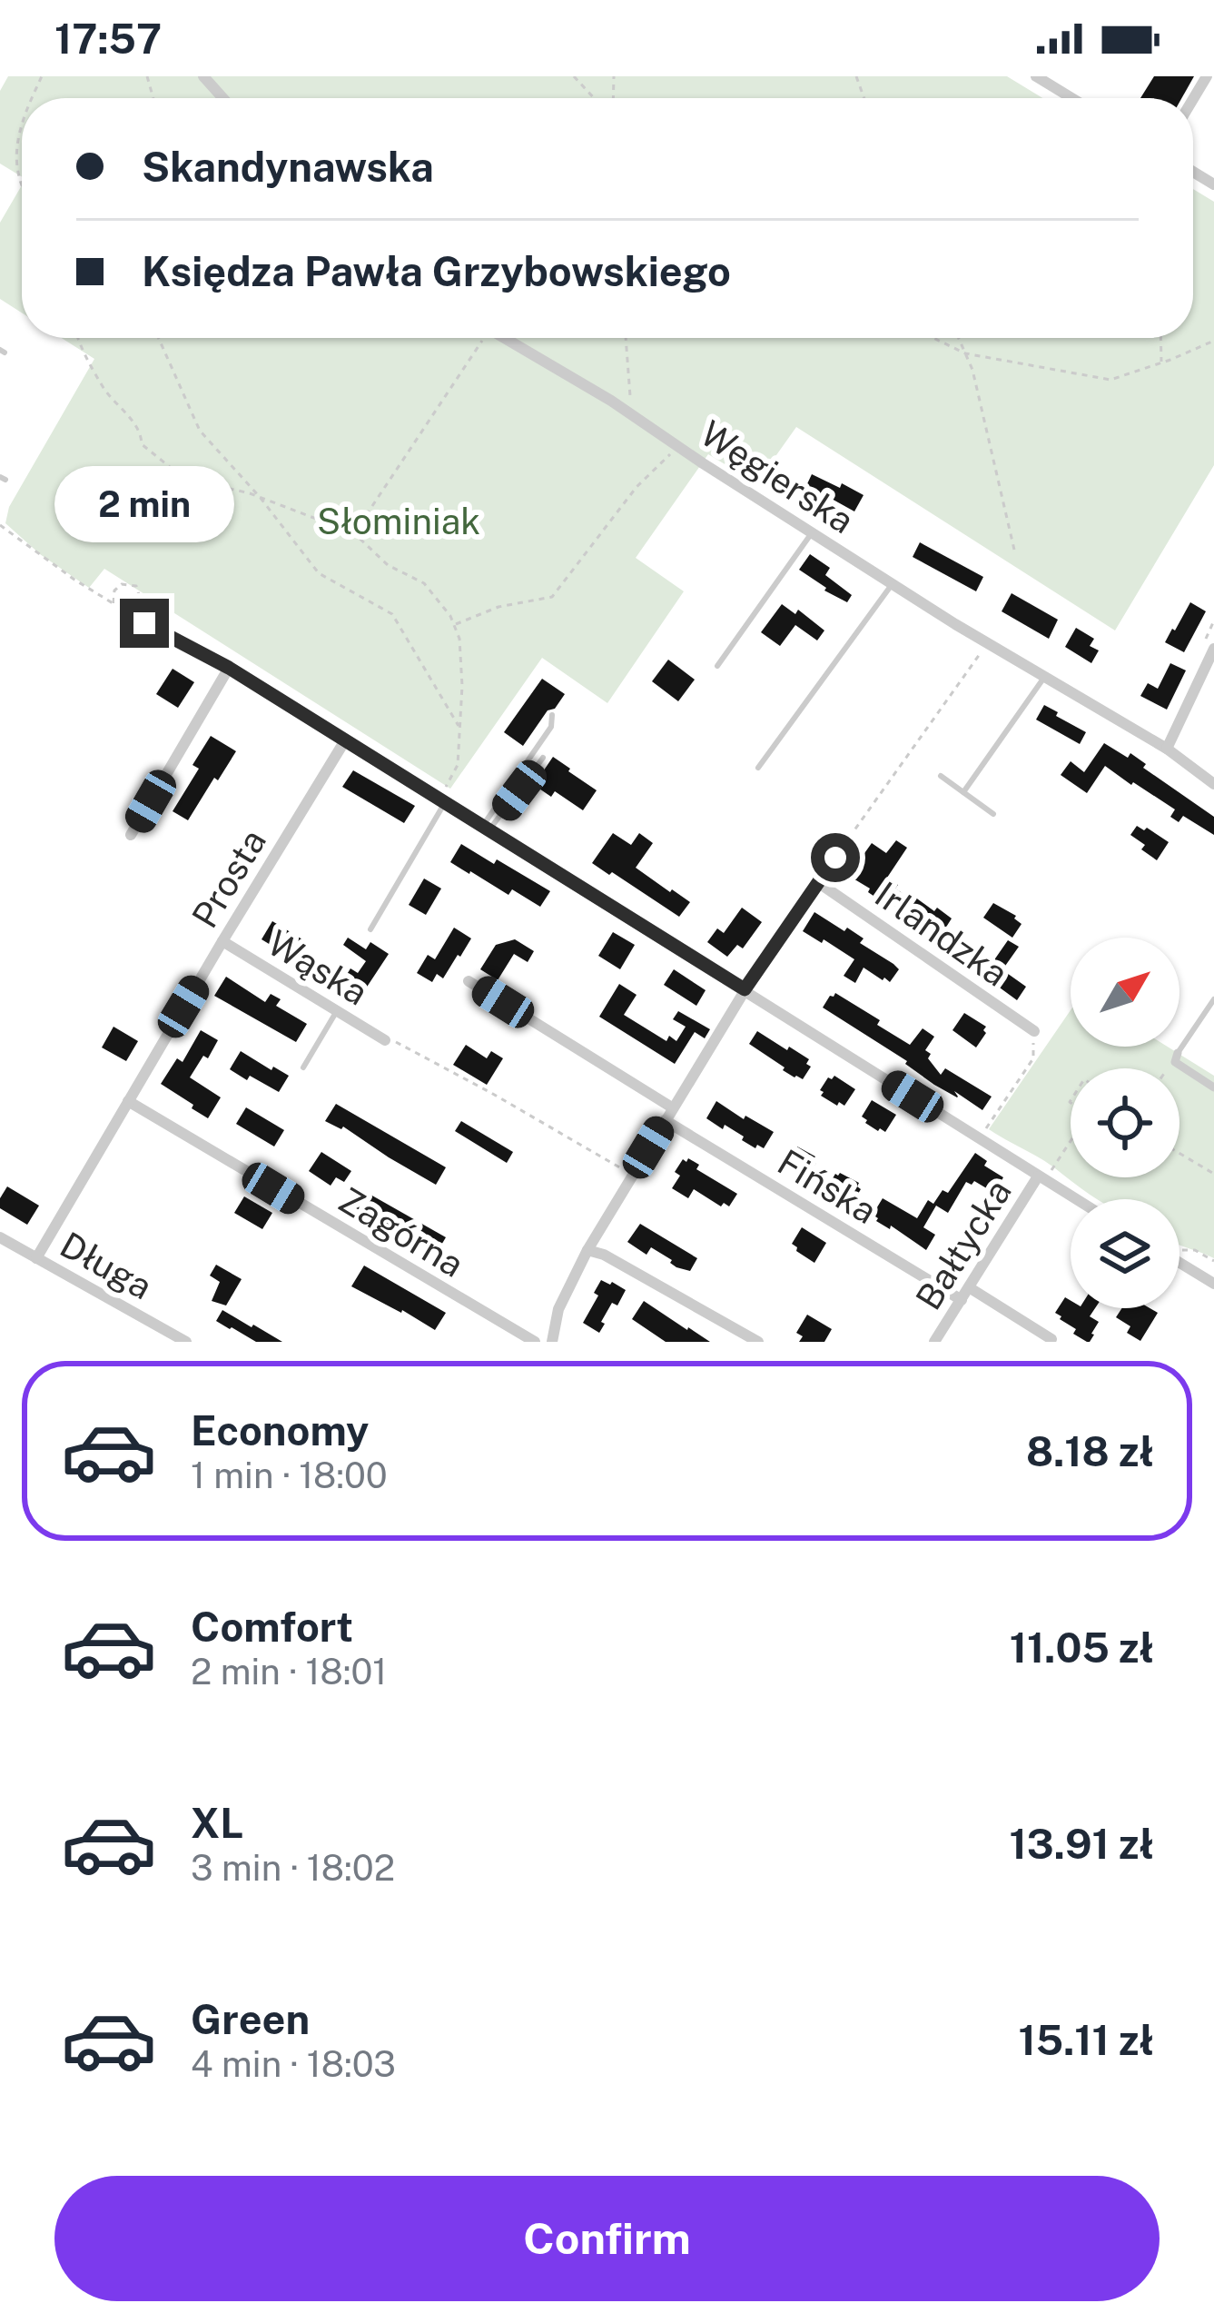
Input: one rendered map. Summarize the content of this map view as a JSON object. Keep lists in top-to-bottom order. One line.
{"streets":{"street":["Węgierska","Prosta","Irlandzka","Wąska","Fińska","Zagórna","Bałtycka","Długa"]},"crossings":[["Prosta","Wąska"],["Prosta","Zagórna"],["Prosta","Długa"],["Fińska","Bałtycka"]],"parks":["Słominiak"],"north":"top right","page":{"status":"17:57","banner":["Skandynawska","Księdza Pawła Grzybowskiego"],"bubble":"2 min","list":[{"name":"Economy","note":"1 min · 18:00","value":"8.18 zł"},{"name":"Comfort","note":"2 min · 18:01","value":"11.05 zł"},{"name":"XL","note":"3 min · 18:02","value":"13.91 zł"},{"name":"Green","note":"4 min · 18:03","value":"15.11 zł"}],"buttons":"Confirm"}}
